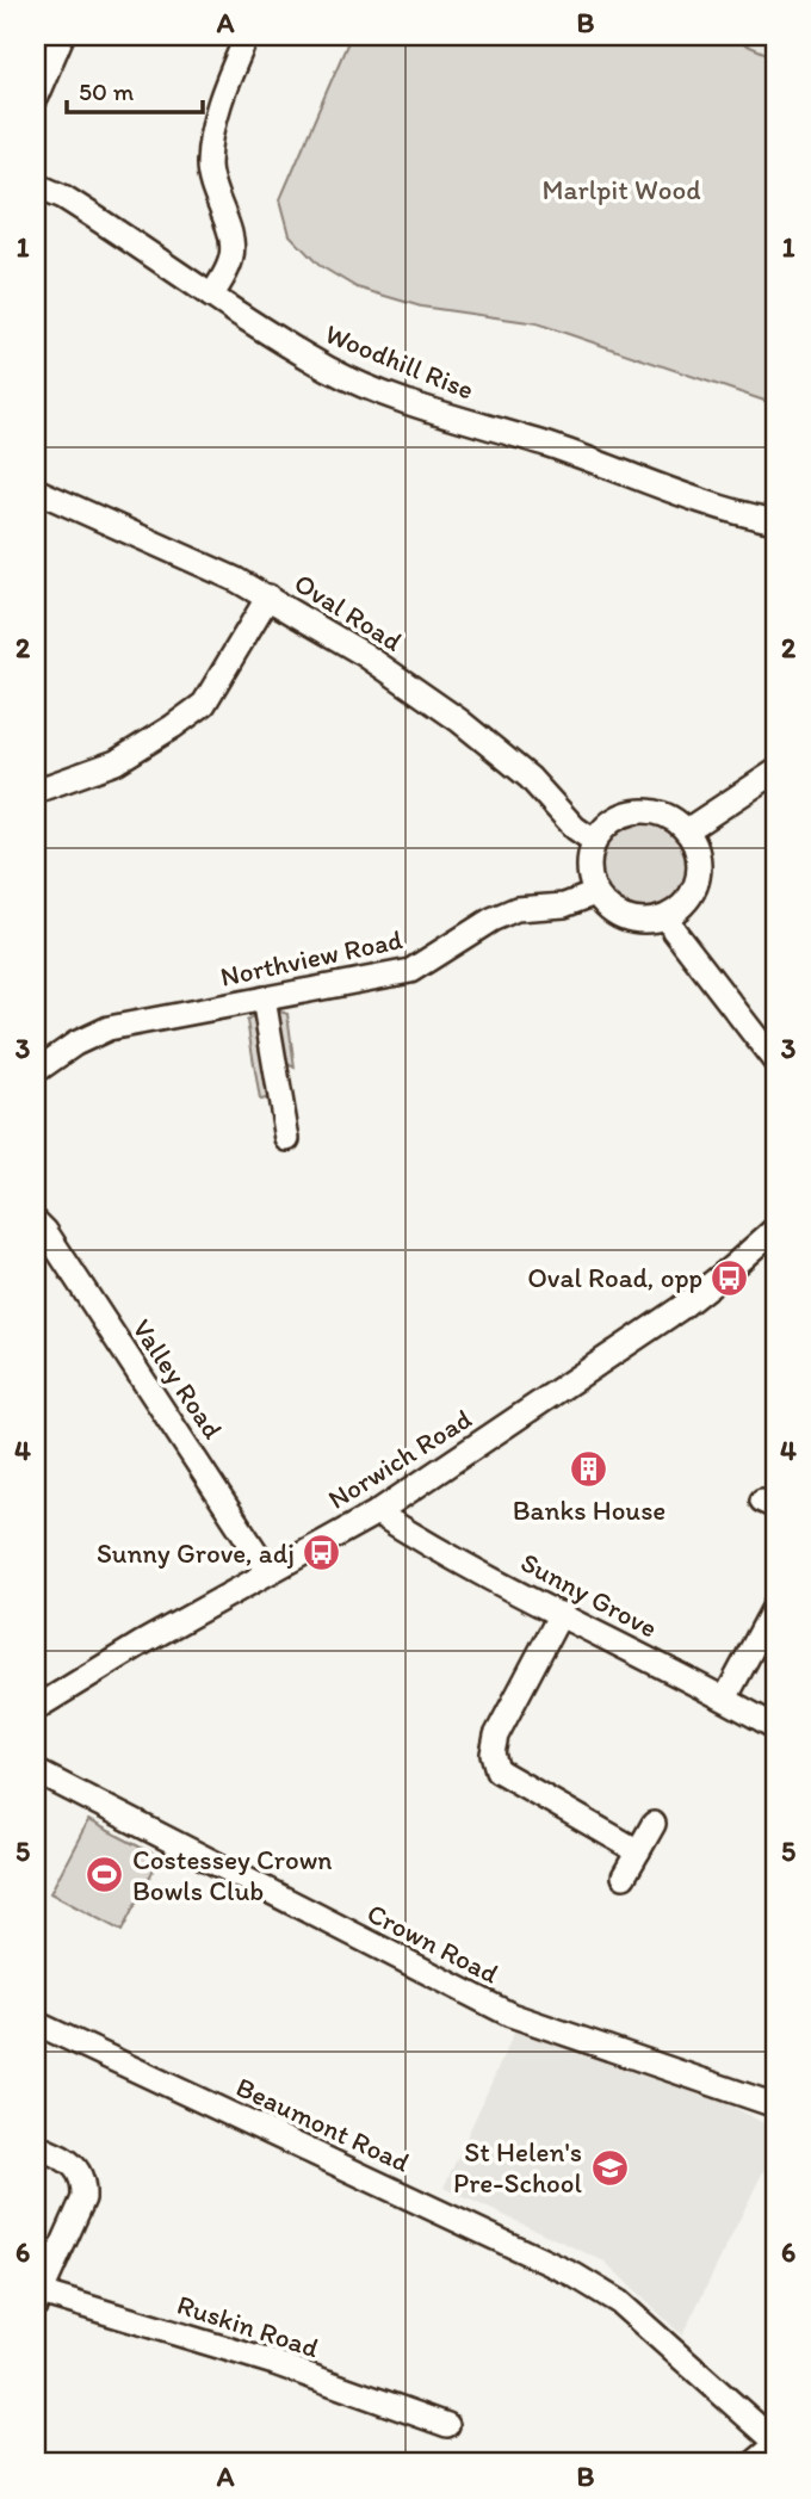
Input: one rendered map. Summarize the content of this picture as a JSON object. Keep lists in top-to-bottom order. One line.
{"streets":{"street":["Woodhill Rise","Oval Road","Northview Road","Valley Road","Norwich Road","Sunny Grove","Crown Road","Beaumont Road","Ruskin Road"]},"crossings":[["Oval Road","Northview Road"],["Valley Road","Norwich Road"],["Norwich Road","Sunny Grove"]],"parks":["Marlpit Wood"],"places":{"bus stop":["Oval Road, opp","Sunny Grove, adj"],"building":["Banks House"],"sports":["Costessey Crown Bowls Club"],"school or university":["St Helen's Pre-School"]},"scale_bar":"50 m","grid":{"columns":["A","B"],"rows":["1","2","3","4","5","6"]}}
